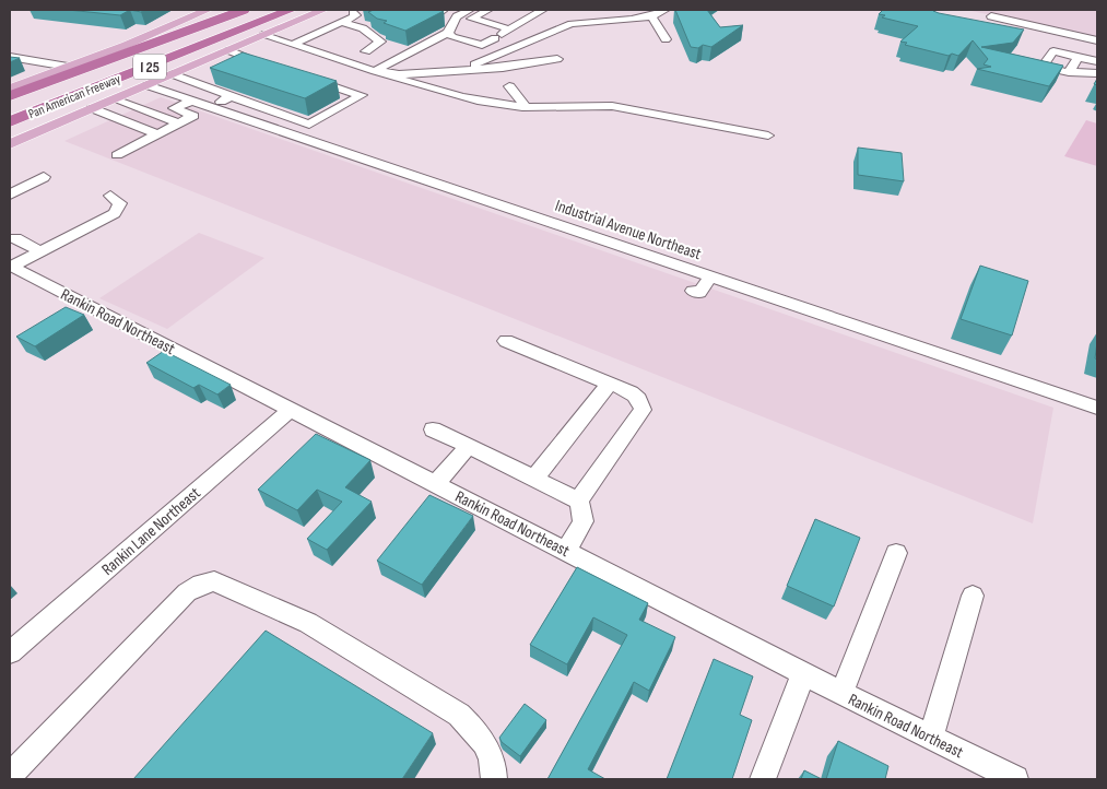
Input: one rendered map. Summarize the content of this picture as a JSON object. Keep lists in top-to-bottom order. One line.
{"streets":{"highway":["I 25","Pan American Freeway"],"street":["Industrial Avenue Northeast","Rankin Road Northeast","Rankin Lane Northeast"]},"crossings":[["Rankin Road Northeast","Rankin Lane Northeast"]]}
